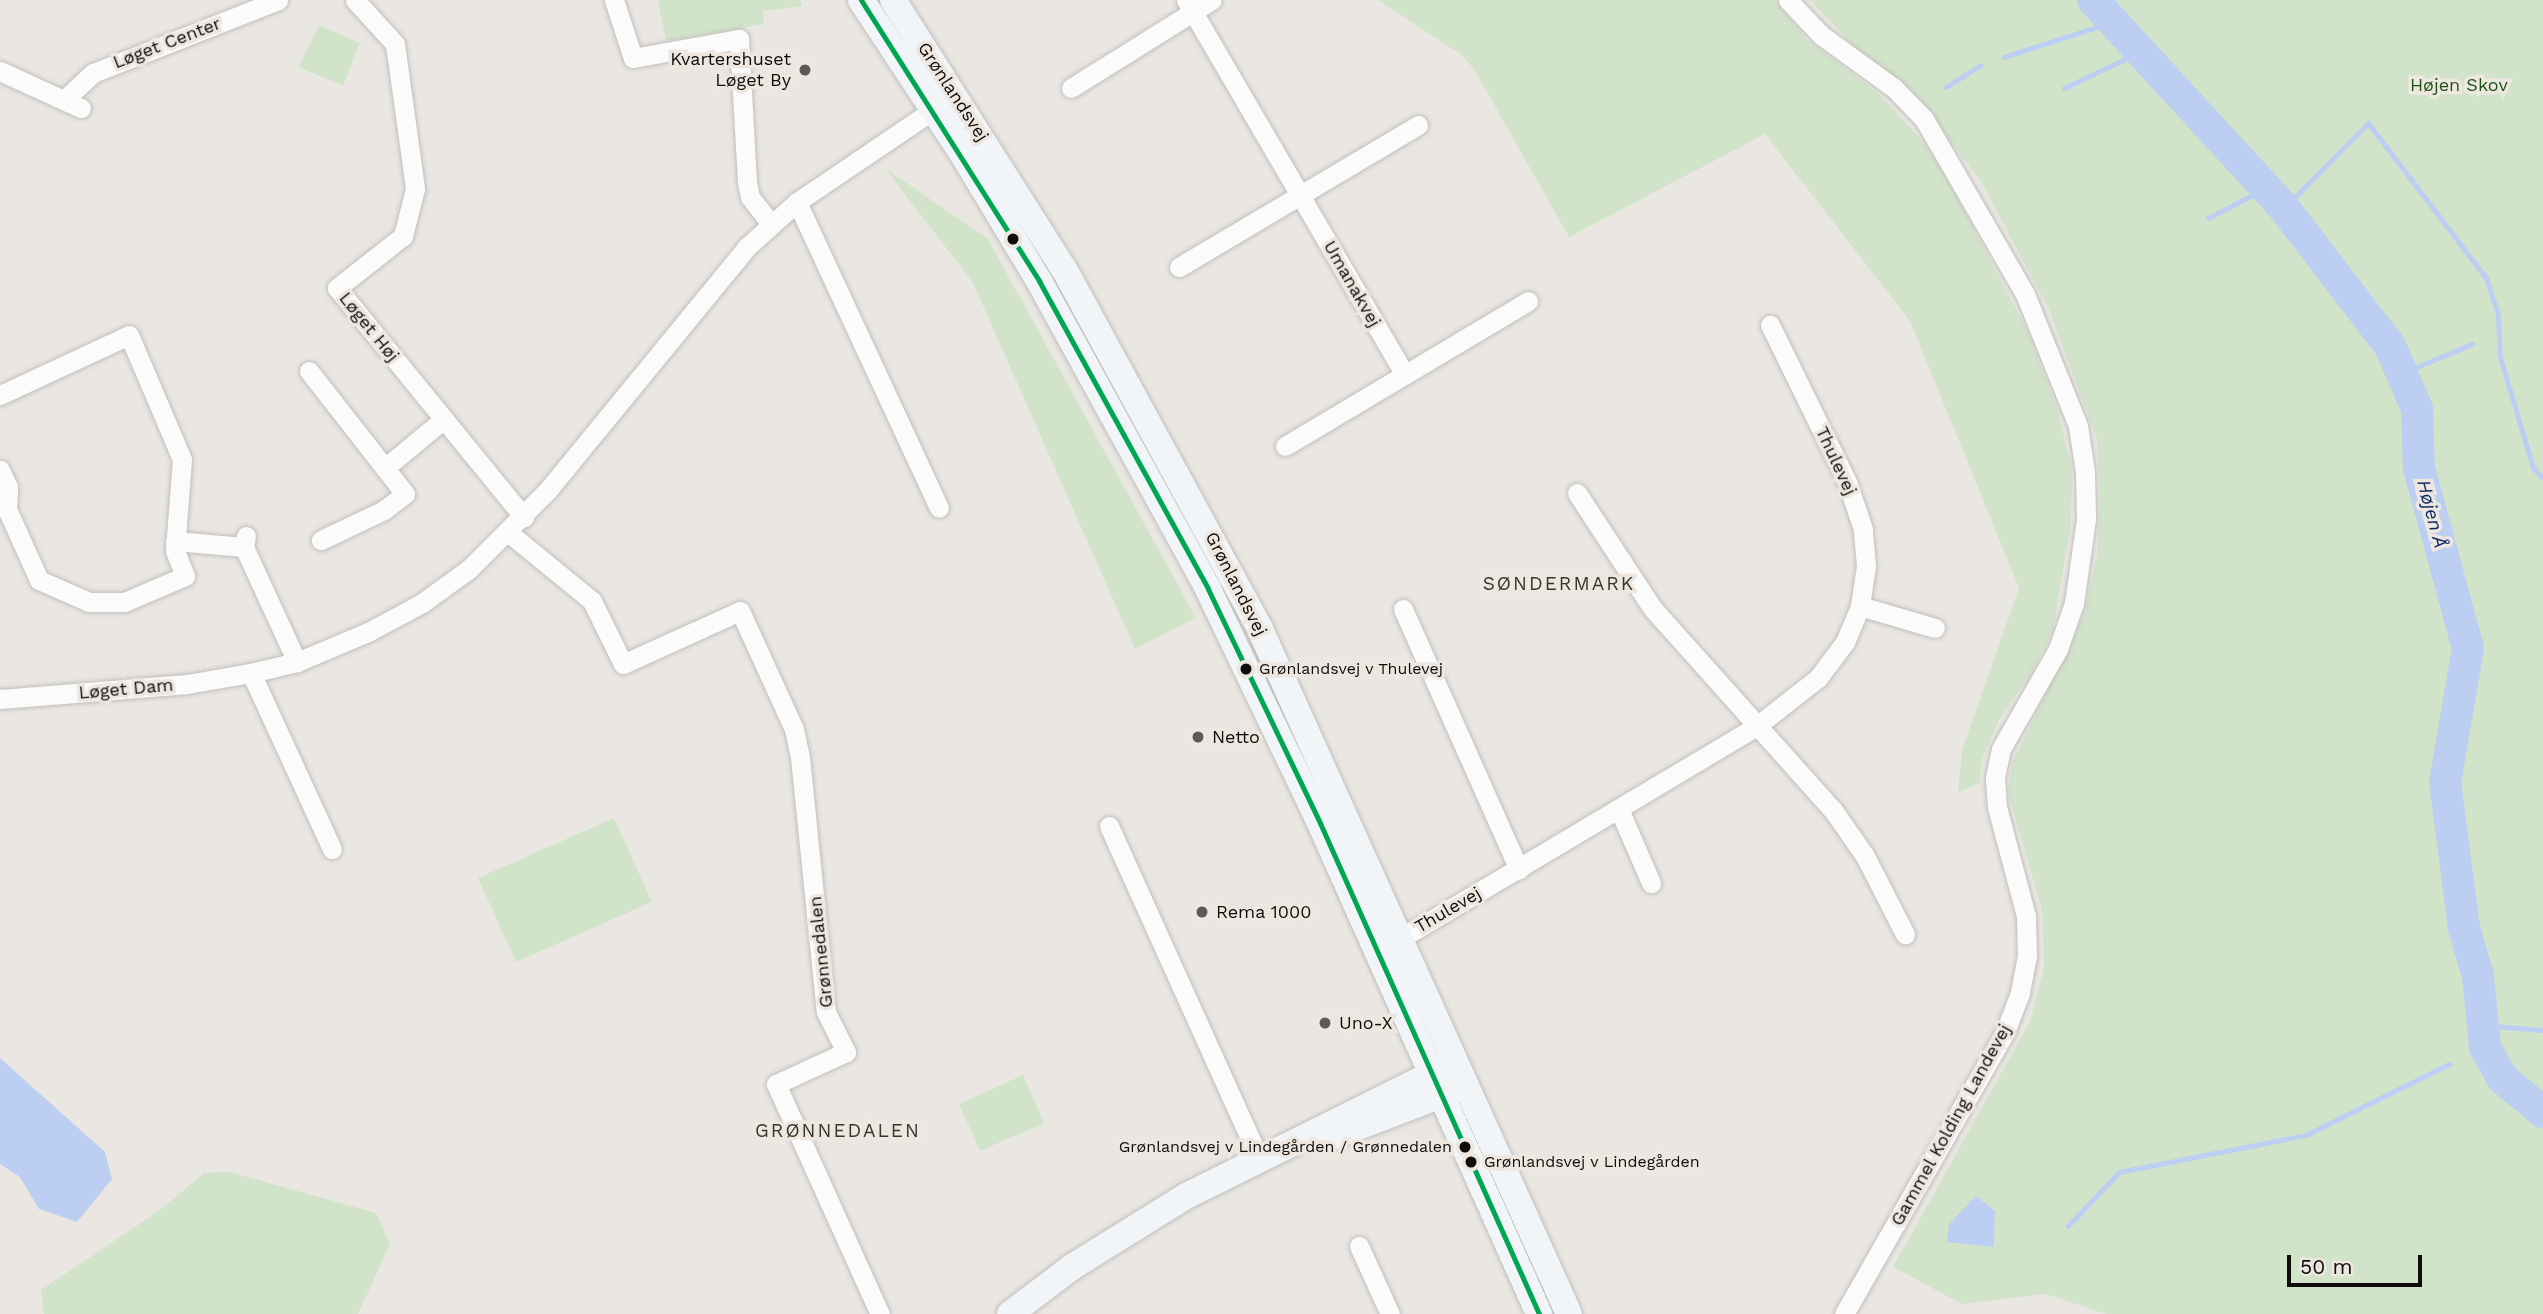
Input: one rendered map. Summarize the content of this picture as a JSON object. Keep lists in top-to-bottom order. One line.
{"streets":{"street":["Løget Center","Grønlandsvej","Umanakvej","Løget Høj","Thulevej","Løget Dam","Grønnedalen","Gammel Kolding Landevej"]},"crossings":[["Grønlandsvej","Thulevej"]],"districts":["SØNDERMARK","GRØNNEDALEN"],"water":["Højen Å"],"parks":["Højen Skov"],"places":["Kvartershuset Løget By","Grønlandsvej v Thulevej","Netto","Rema 1000","Uno-X","Grønlandsvej v Lindegården / Grønnedalen","Grønlandsvej v Lindegården"],"scale_bar":"50 m"}
